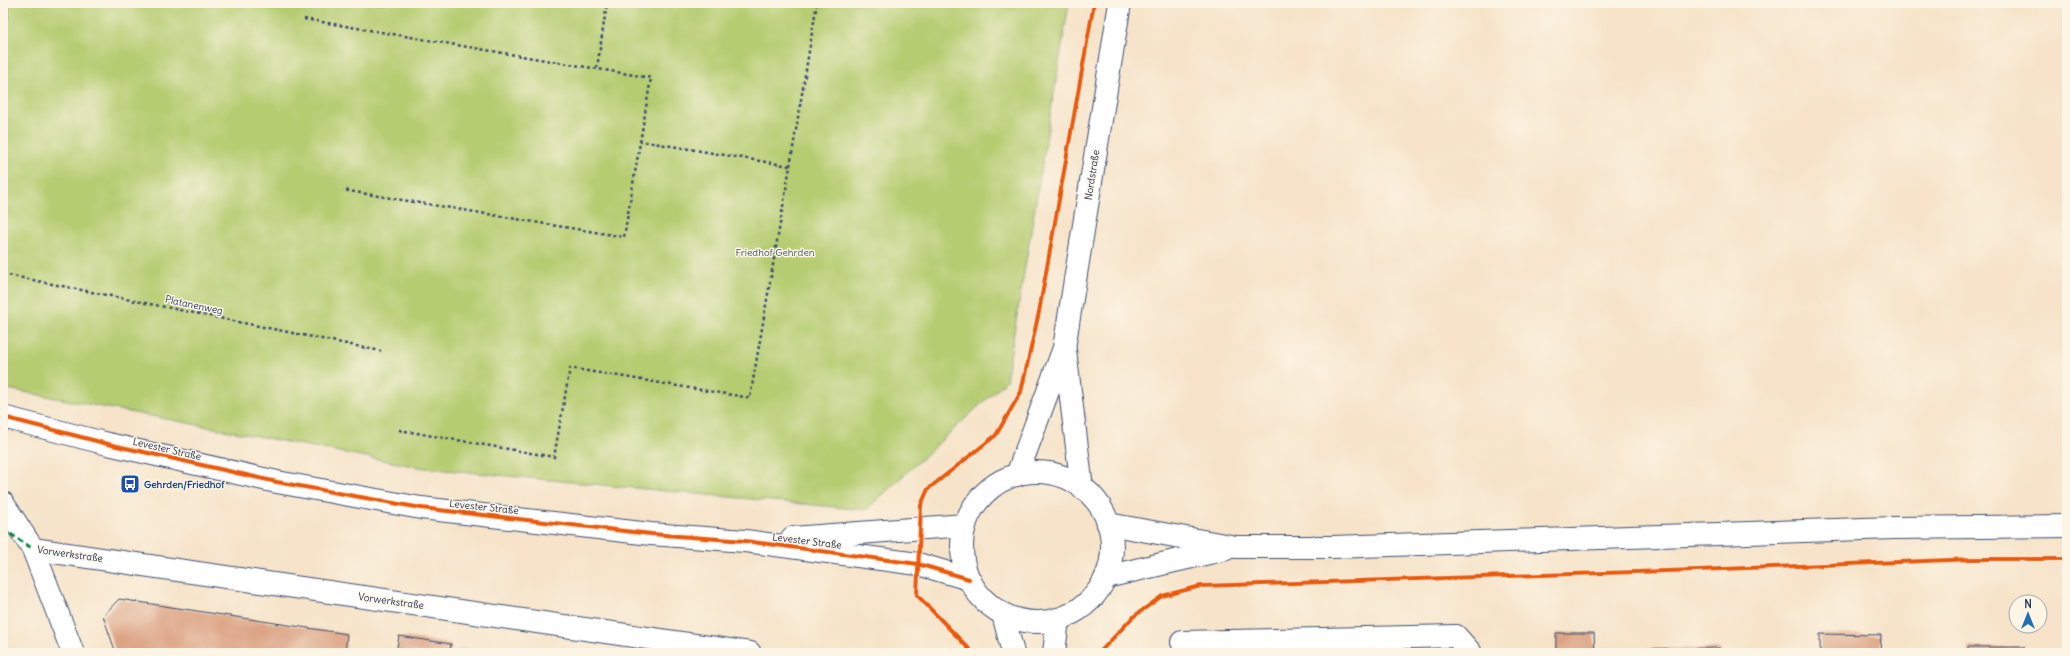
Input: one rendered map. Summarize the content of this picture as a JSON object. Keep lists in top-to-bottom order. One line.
{"streets":{"street":["Nordstraße","Levester Straße","Vorwerkstraße"],"path":["Platanenweg"]},"parks":["Friedhof Gehrden"],"places":{"bus stop":["Gehrden/Friedhof"]},"north":"top"}
